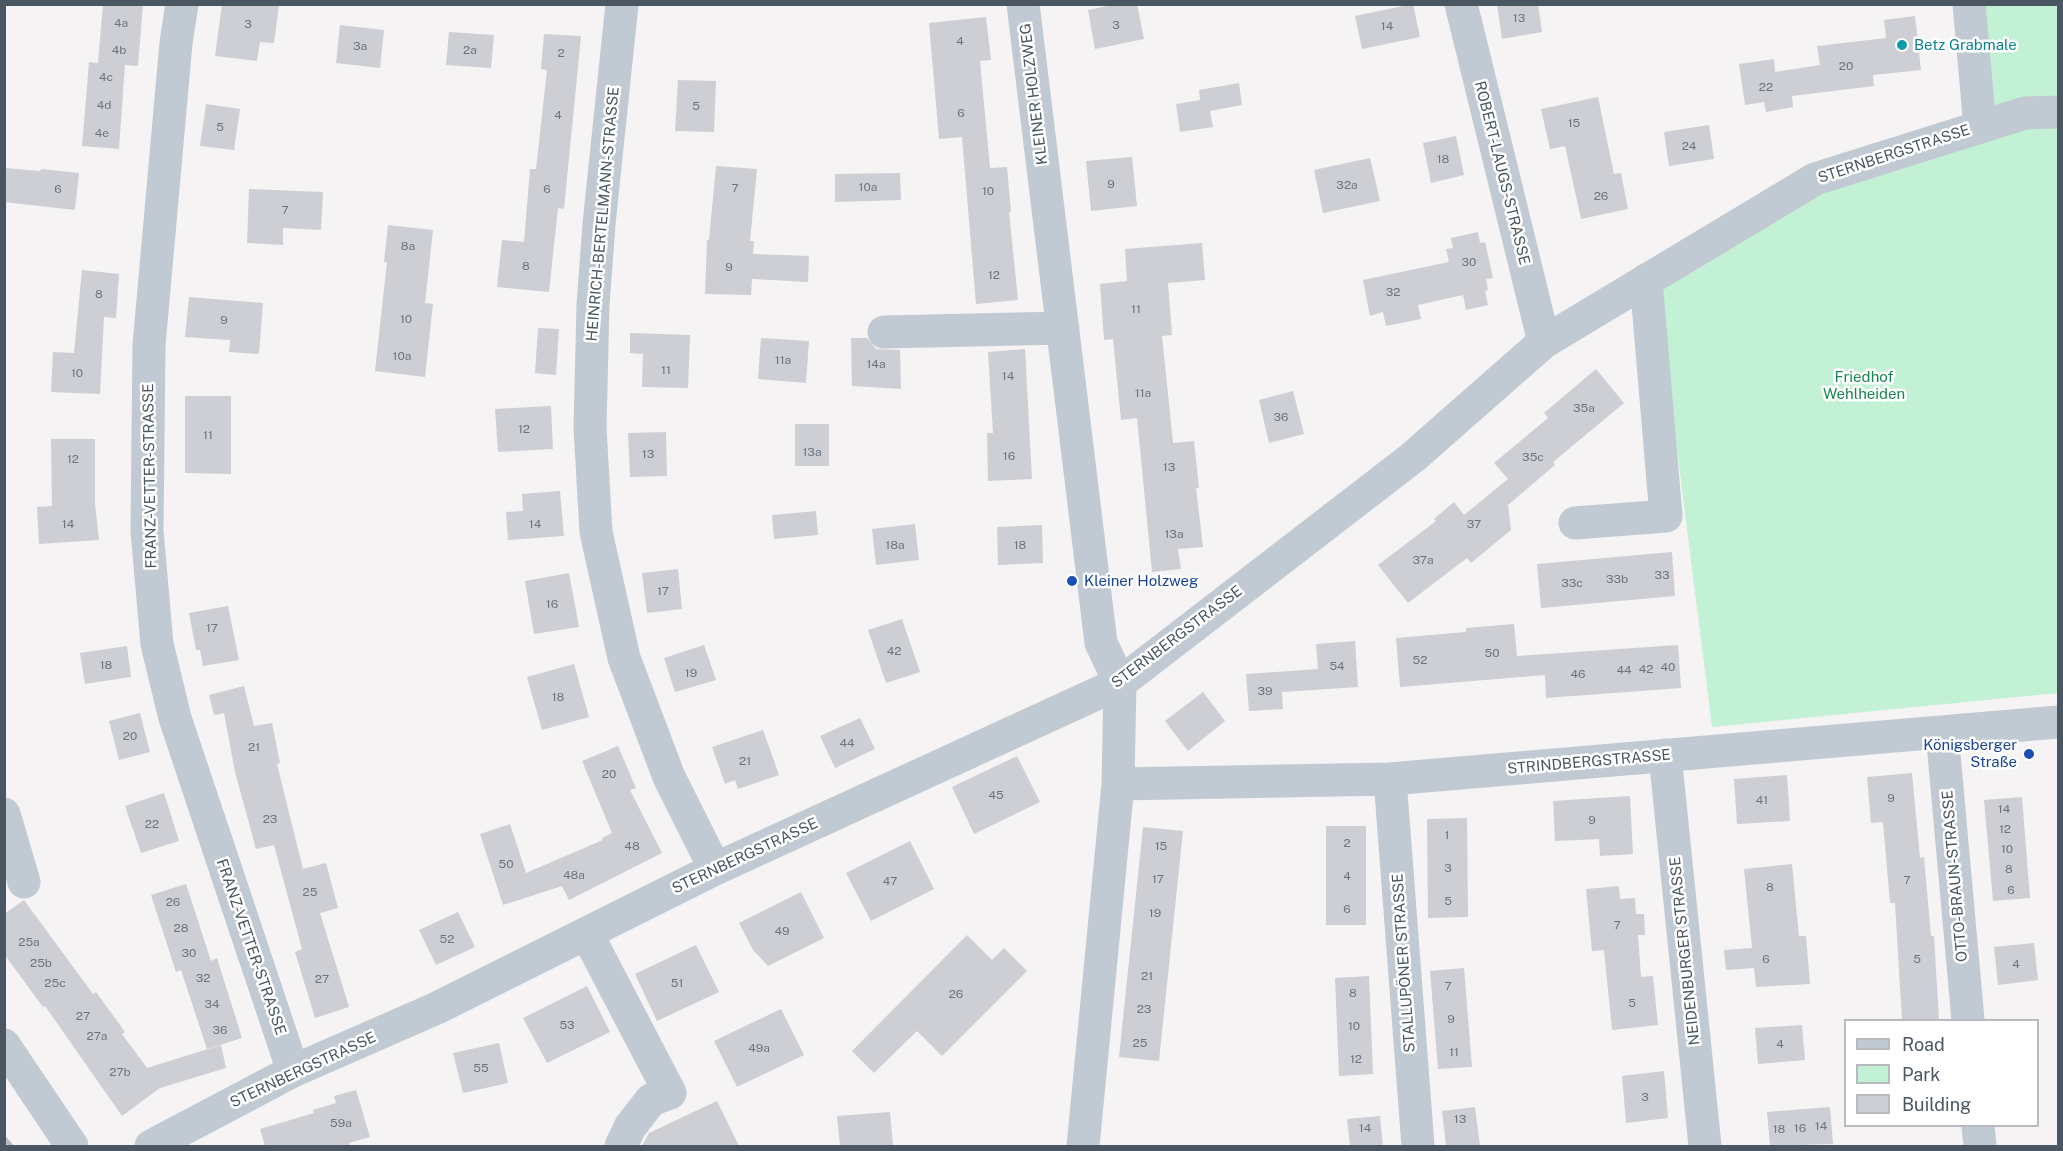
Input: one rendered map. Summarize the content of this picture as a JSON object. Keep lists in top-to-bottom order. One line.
{"streets":{"street":["KLEINER HOLZWEG","STERNBERGSTRASSE","ROBERT-LAUGS-STRASSE","HEINRICH-BERTELMANN-STRASSE","FRANZ-VETTER-STRASSE","STRINDBERGSTRASSE","OTTO-BRAUN-STRASSE","NEIDENBURGER STRASSE","STALLUPÖNER STRASSE"]},"crossings":[["KLEINER HOLZWEG","STERNBERGSTRASSE"],["KLEINER HOLZWEG","STRINDBERGSTRASSE"],["STERNBERGSTRASSE","ROBERT-LAUGS-STRASSE"],["STERNBERGSTRASSE","HEINRICH-BERTELMANN-STRASSE"],["STERNBERGSTRASSE","FRANZ-VETTER-STRASSE"],["STRINDBERGSTRASSE","OTTO-BRAUN-STRASSE"],["STRINDBERGSTRASSE","NEIDENBURGER STRASSE"],["STRINDBERGSTRASSE","STALLUPÖNER STRASSE"]],"parks":["Friedhof Wehlheiden"],"places":["Betz Grabmale","Kleiner Holzweg","Königsberger Straße"],"house_numbers":["13","4a","3","3","14","4","3a","4b","2a","2","20","4c","22","4d","5","6","4","15","5","4e","24","18","9","32a","10a","7","6","6","10","26","7","8a","30","8","9","12","32","8","11","10","9","10a","11a","14a","11","10","14","11a","35a","36","12","11","13a","13","16","35c","12","13","14","14","37","13a","18a","18","37a","33","33b","33c","17","16","17","42","50","52","18","54","40","42","44","19","46","39","18","20","44","21","21","20","45","9","41","14","23","9","22","12","1","2","48","15","10","50","3","8","48a","4","17","7","47","8","6","25","5","26","6","19","7","28","49","52","25a","30","6","5","25b","4","21","32","27","25c","51","7","8","26","5","34","23","27","9","53","10","36","27a","25","4","49a","11","12","55","27b","3","13","59a","14","14","16","18"],"legend":["Road","Park","Building"]}
